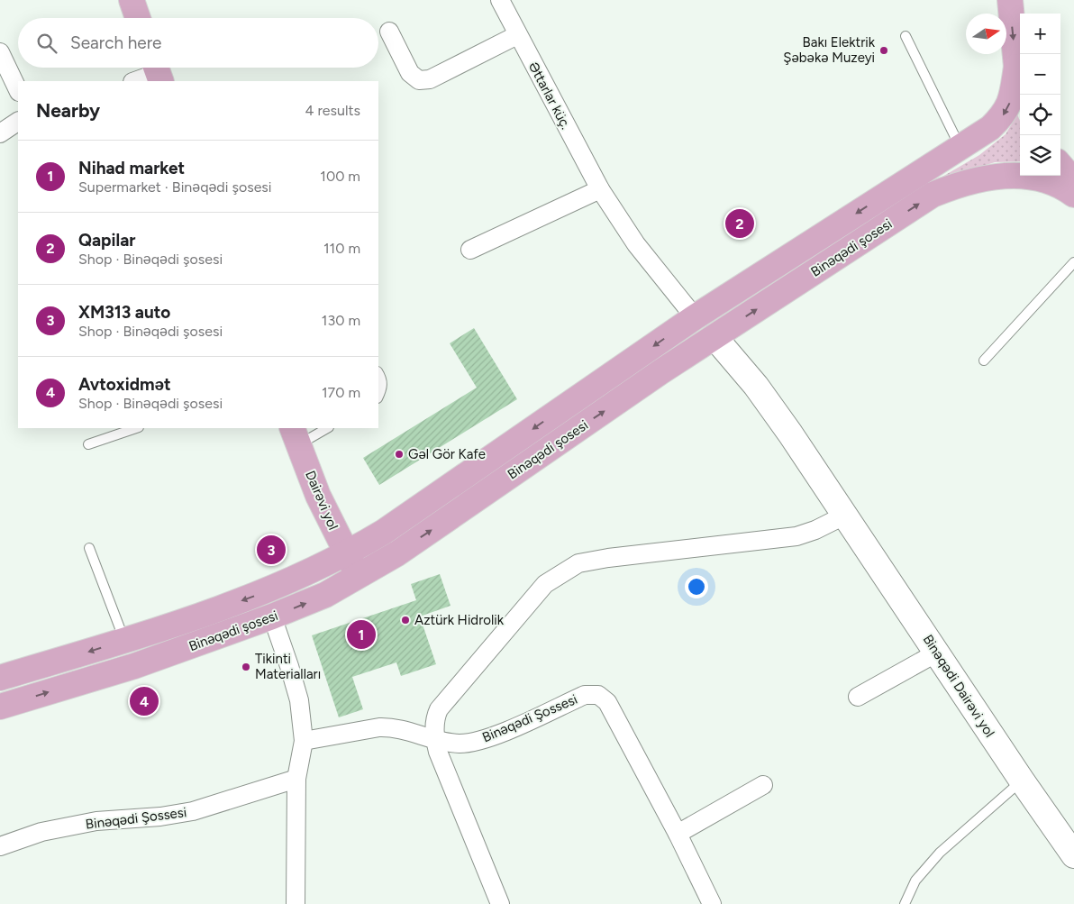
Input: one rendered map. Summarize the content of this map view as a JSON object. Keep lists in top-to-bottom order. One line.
{"streets":{"main road":["Binəqədi şosesi","Dairəvi yol","Binəqədi Dairəvi yol"],"street":["Əttarlar küç.","Binəqədi Şossesi"]},"crossings":[["Əttarlar küç.","Binəqədi şosesi"],["Binəqədi şosesi","Dairəvi yol"],["Binəqədi şosesi","Binəqədi Dairəvi yol"]],"places":["Bakı Elektrik Şəbəkə Muzeyi","Gəl Gör Kafe","Aztürk Hidrolik","Tikinti Materialları"],"north":"right","page":{"map_buttons":["+","−"],"search":"Search here","heading":["Nearby","4 results"],"list":[{"mark":"1","name":"Nihad market","note":"Supermarket · Binəqədi şosesi","value":"100 m"},{"mark":"2","name":"Qapilar","note":"Shop · Binəqədi şosesi","value":"110 m"},{"mark":"3","name":"XM313 auto","note":"Shop · Binəqədi şosesi","value":"130 m"},{"mark":"4","name":"Avtoxidmət","note":"Shop · Binəqədi şosesi","value":"170 m"}],"pins":["2","3","1","4"]}}
